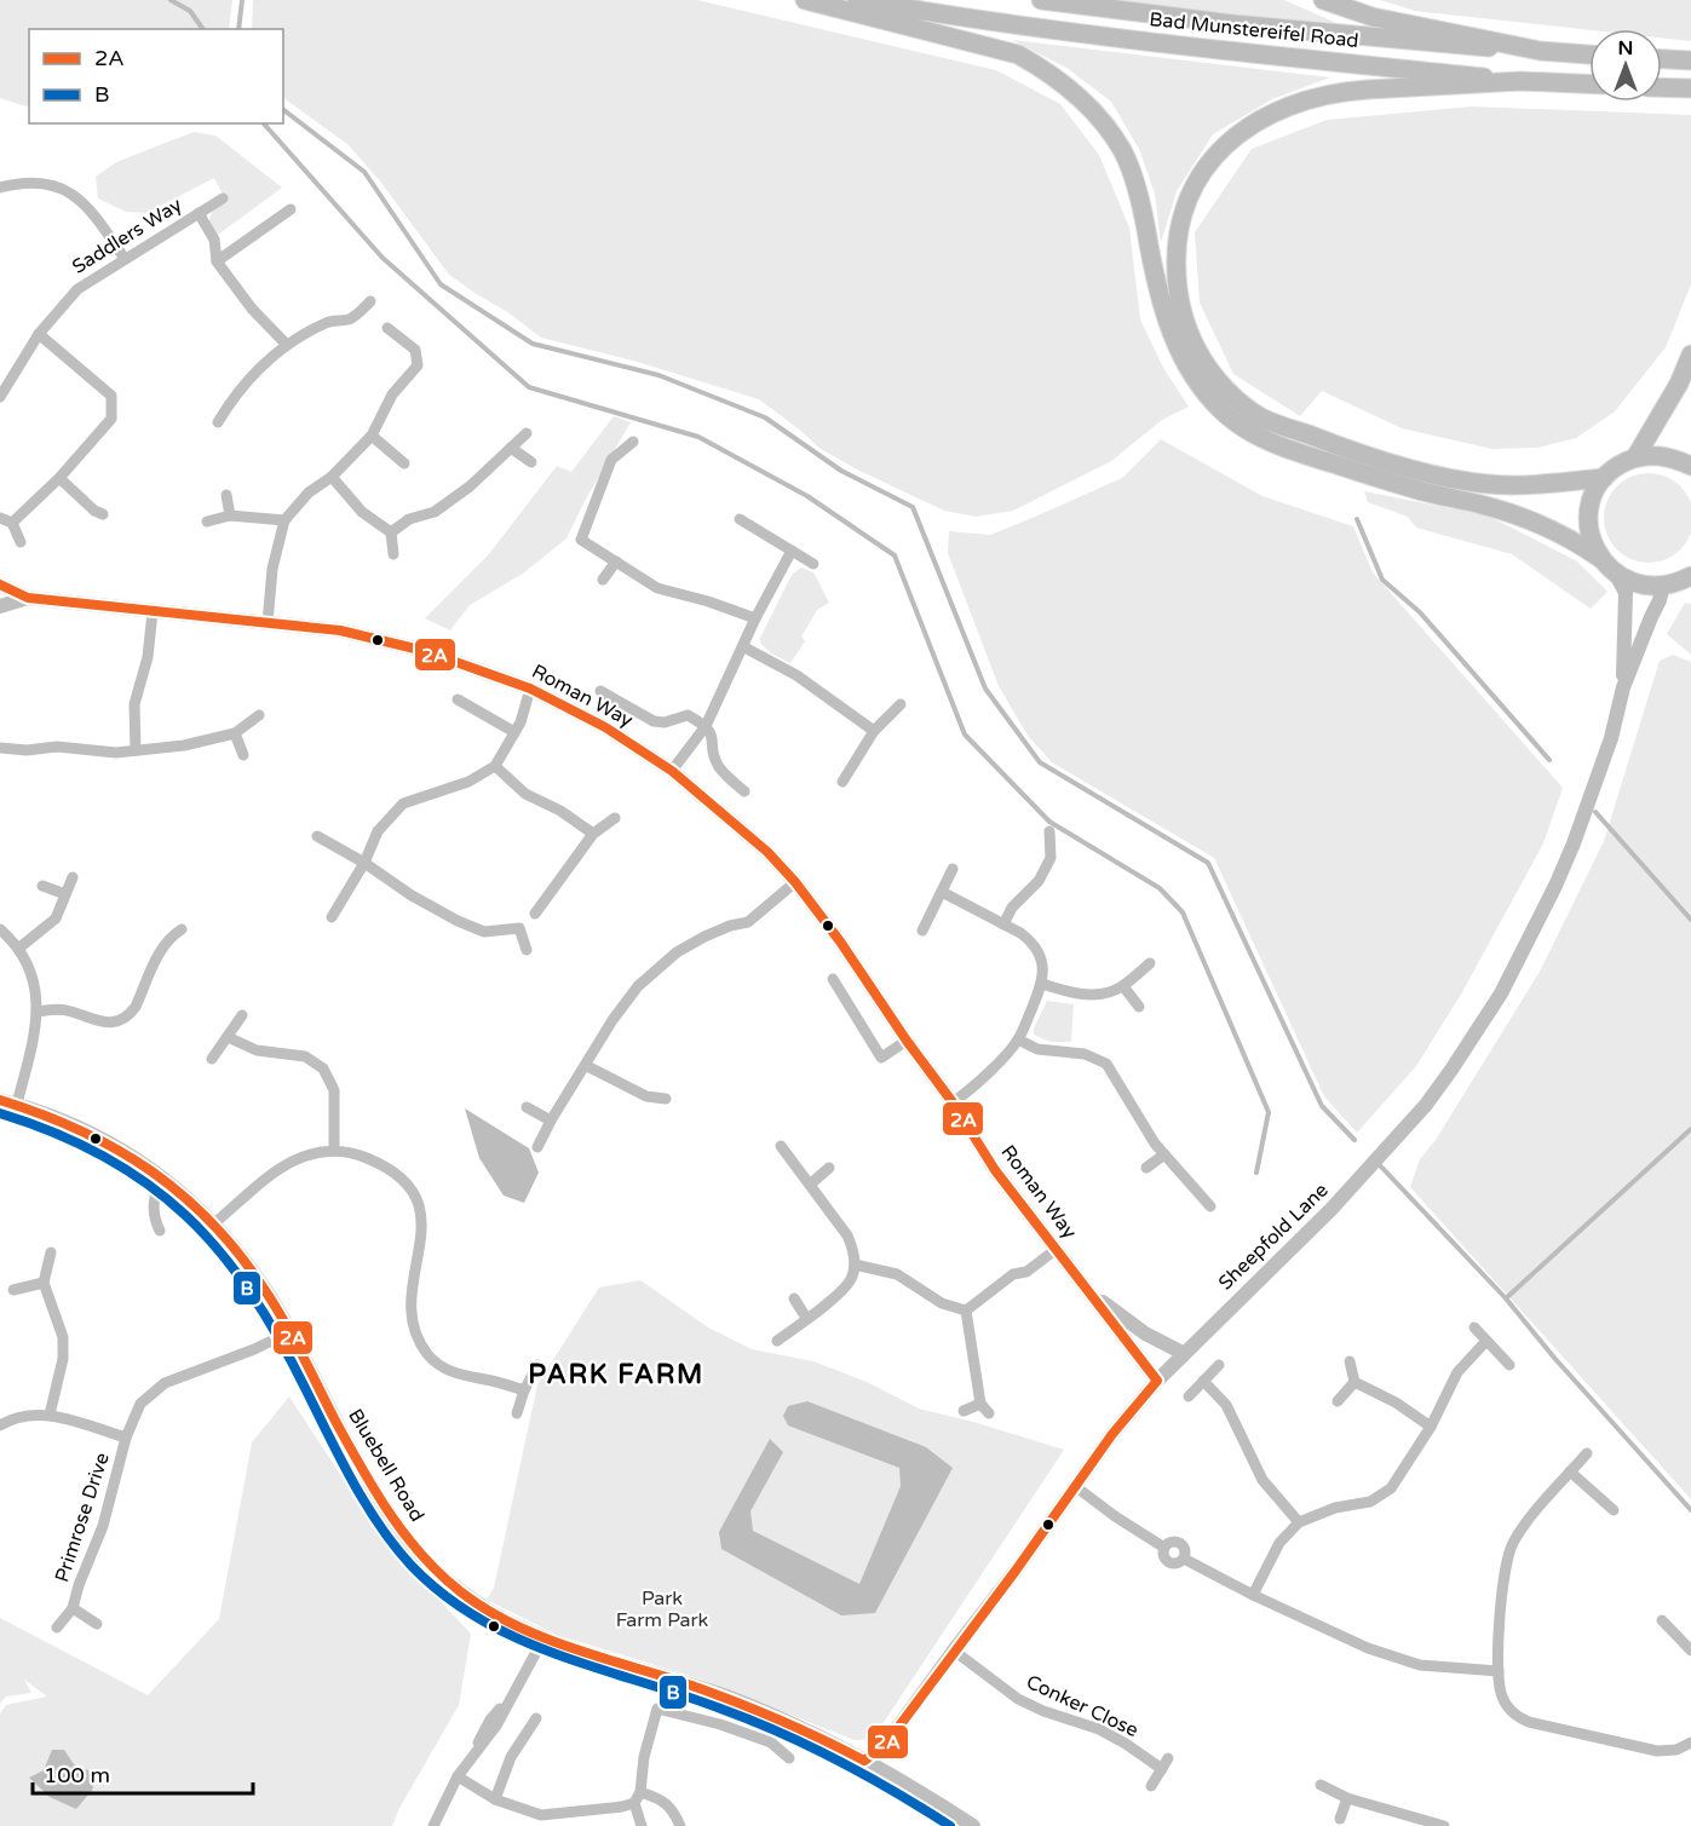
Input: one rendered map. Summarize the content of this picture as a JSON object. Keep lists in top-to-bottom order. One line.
{"streets":{"main road":["Bad Munstereifel Road"],"street":["Saddlers Way","Roman Way","Sheepfold Lane","Bluebell Road","Primrose Drive","Conker Close"]},"crossings":[["Roman Way","Sheepfold Lane"],["Sheepfold Lane","Bluebell Road"],["Sheepfold Lane","Conker Close"],["Bluebell Road","Primrose Drive"]],"districts":["PARK FARM"],"parks":["Park Farm Park"],"lines":["transit line 2A","transit line B"],"legend":["2A","B"],"scale_bar":"100 m","north":"top"}
